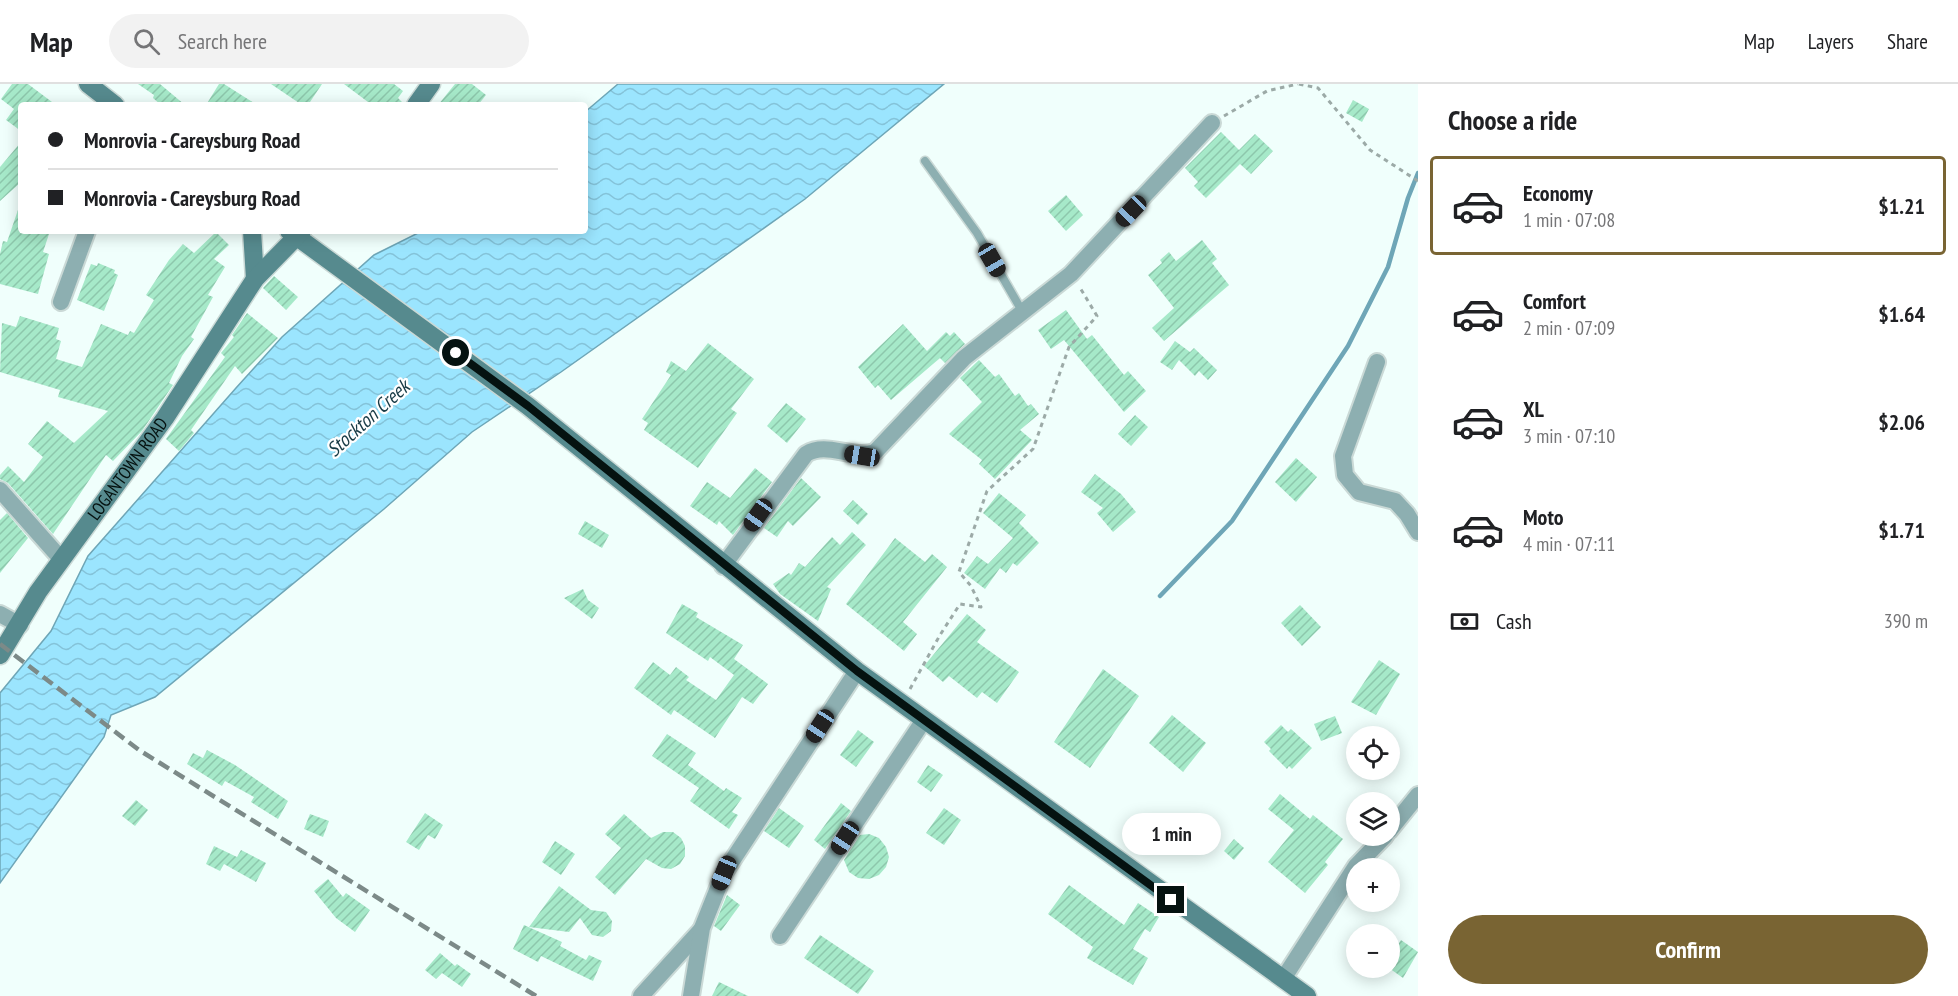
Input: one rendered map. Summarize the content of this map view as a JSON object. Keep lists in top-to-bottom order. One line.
{"streets":{"main road":["LOGANTOWN ROAD"]},"water":["Stockton Creek"],"page":{"header":"Map","search":"Search here","nav":["Map","Layers","Share"],"heading":"Choose a ride","banner":["Monrovia - Careysburg Road","Monrovia - Careysburg Road"],"list":[{"name":"Economy","note":"1 min · 07:08","value":"$1.21"},{"name":"Comfort","note":"2 min · 07:09","value":"$1.64"},{"name":"XL","note":"3 min · 07:10","value":"$2.06"},{"name":"Moto","note":"4 min · 07:11","value":"$1.71"}],"pay":["Cash","390 m"],"map_buttons":["+","−"],"bubble":"1 min","buttons":"Confirm"}}
